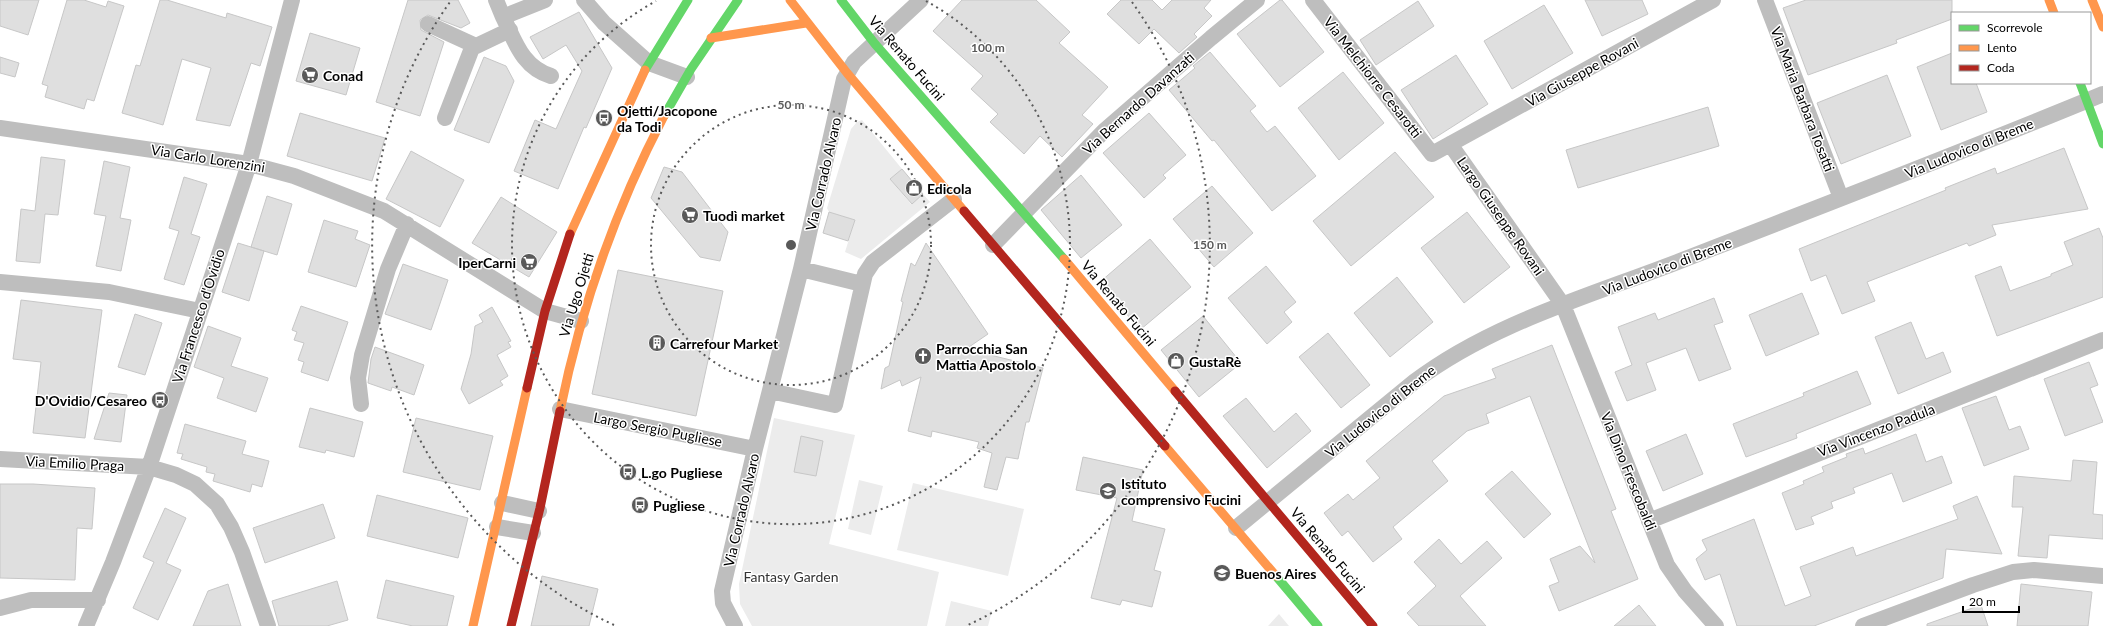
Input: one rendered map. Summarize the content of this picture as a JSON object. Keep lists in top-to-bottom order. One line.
{"streets":{"main road":["Via Renato Fucini","Via Ugo Ojetti"],"street":["Via Giuseppe Rovani","Via Melchiorre Cesarotti","Via Maria Barbara Tosatti","Via Bernardo Davanzati","Via Ludovico di Breme","Via Carlo Lorenzini","Via Corrado Alvaro","Largo Giuseppe Rovani","Via Francesco d'Ovidio","Largo Sergio Pugliese","Via Vincenzo Padula","Via Emilio Praga","Via Dino Frescobaldi"]},"crossings":[["Via Renato Fucini","Via Bernardo Davanzati"],["Via Renato Fucini","Via Ludovico di Breme"],["Via Giuseppe Rovani","Largo Giuseppe Rovani"],["Via Melchiorre Cesarotti","Largo Giuseppe Rovani"],["Via Maria Barbara Tosatti","Via Ludovico di Breme"],["Via Ludovico di Breme","Largo Giuseppe Rovani"],["Via Ludovico di Breme","Via Dino Frescobaldi"],["Via Carlo Lorenzini","Via Ugo Ojetti"],["Via Carlo Lorenzini","Via Francesco d'Ovidio"],["Via Corrado Alvaro","Largo Sergio Pugliese"],["Largo Giuseppe Rovani","Via Dino Frescobaldi"],["Via Ugo Ojetti","Largo Sergio Pugliese"],["Via Francesco d'Ovidio","Via Emilio Praga"],["Via Vincenzo Padula","Via Dino Frescobaldi"]],"parks":["Fantasy Garden"],"places":{"supermarket":["Conad","Tuodì market","IperCarni"],"bus stop":["Ojetti/Jacopone da Todi","D'Ovidio/Cesareo","L.go Pugliese","Pugliese"],"shop":["Edicola","GustaRè"],"building":["Carrefour Market"],"church":["Parrocchia San Mattia Apostolo"],"school or university":["Istituto comprensivo Fucini","Buenos Aires"]},"legend":["Scorrevole","Lento","Coda"],"scale_bar":"20 m","rings":["100 m","50 m","150 m"]}
